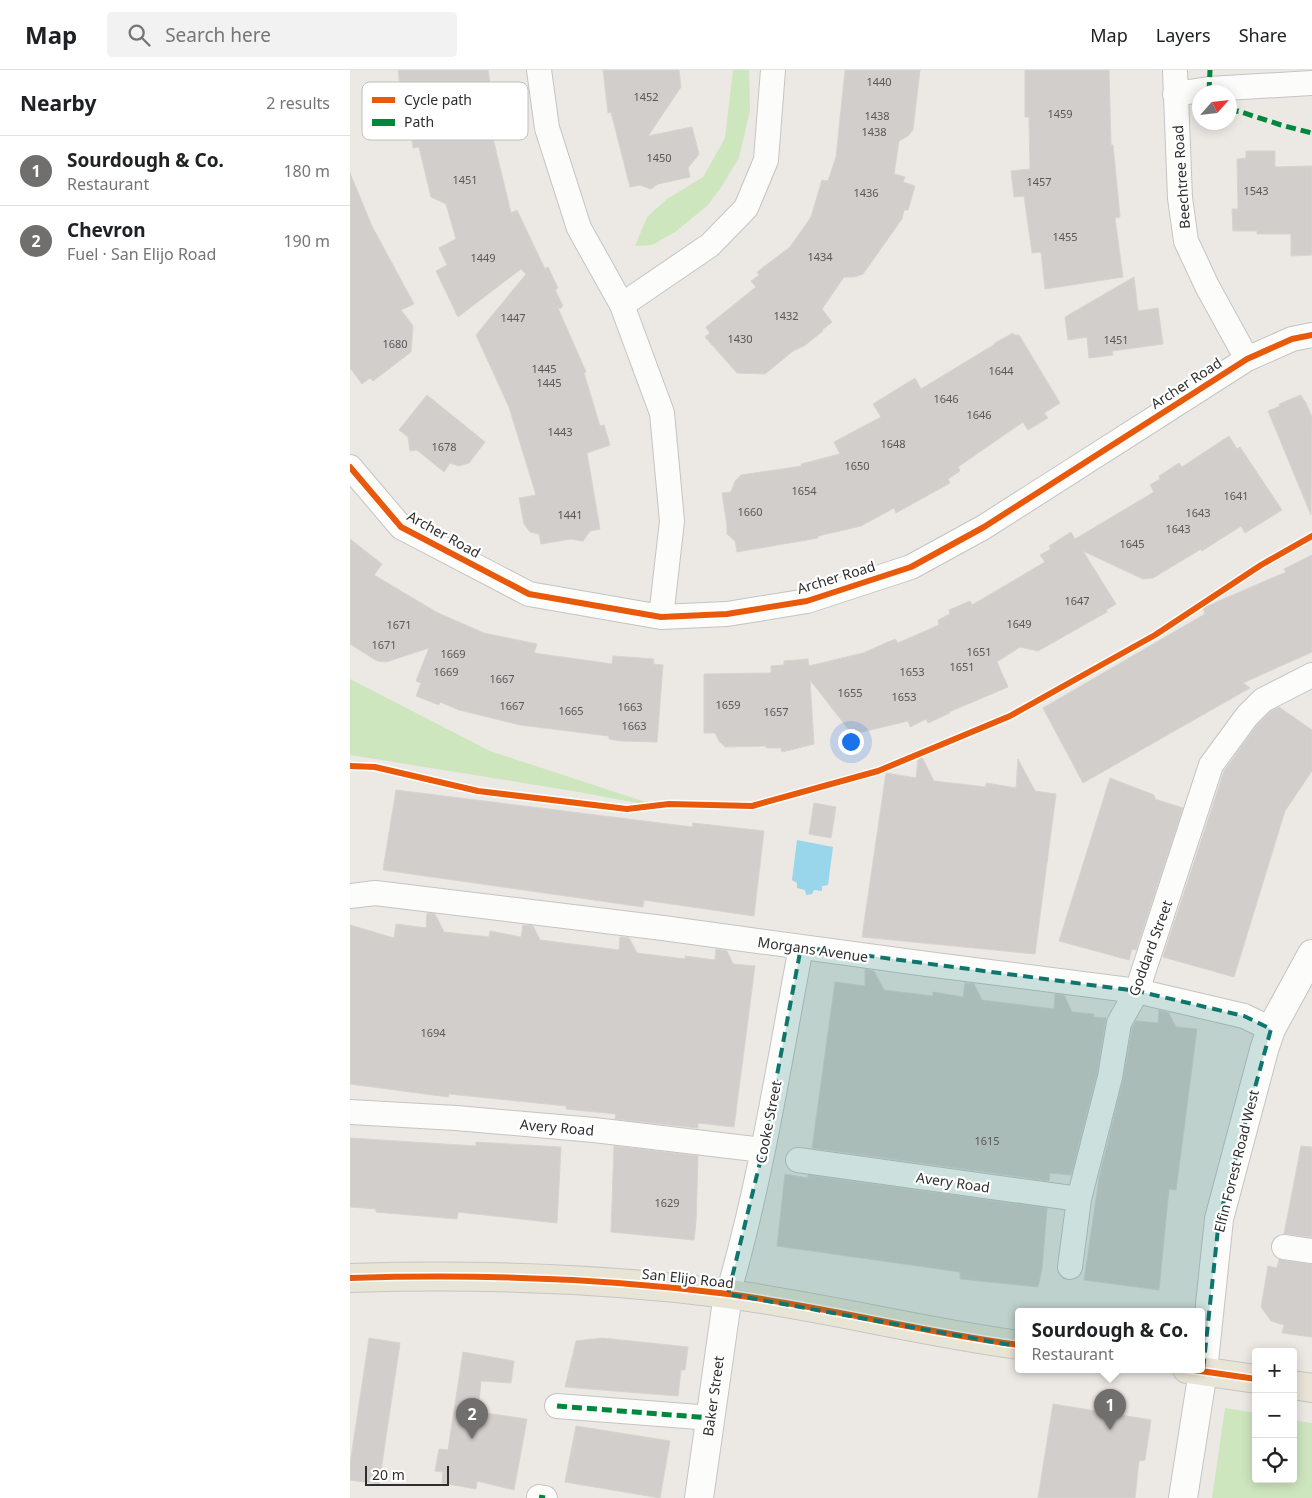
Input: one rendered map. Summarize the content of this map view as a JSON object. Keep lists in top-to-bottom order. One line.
{"streets":{"main road":["San Elijo Road"],"street":["Beechtree Road","Archer Road","Goddard Street","Morgans Avenue","Cooke Street","Avery Road","Elfin Forest Road West","Baker Street"]},"crossings":[["Beechtree Road","Archer Road"],["Goddard Street","Morgans Avenue"],["Goddard Street","Avery Road"],["Morgans Avenue","Cooke Street"],["Morgans Avenue","Elfin Forest Road West"],["Cooke Street","Avery Road"],["Cooke Street","San Elijo Road"],["Cooke Street","Baker Street"],["San Elijo Road","Baker Street"]],"house_numbers":["1440","1452","1459","1438","1438","1450","1451","1457","1543","1436","1455","1434","1449","1432","1447","1430","1451","1680","1445","1644","1445","1646","1646","1443","1648","1678","1650","1654","1641","1660","1643","1441","1643","1645","1647","1649","1671","1671","1651","1669","1651","1669","1653","1667","1655","1653","1659","1667","1663","1665","1657","1663","1694","1615","1629"],"legend":["Cycle path","Path"],"scale_bar":"20 m","north":"top right","page":{"header":"Map","search":"Search here","nav":["Map","Layers","Share"],"heading":["Nearby","2 results"],"list":[{"mark":"1","name":"Sourdough & Co.","note":"Restaurant","value":"180 m"},{"mark":"2","name":"Chevron","note":"Fuel · San Elijo Road","value":"190 m"}],"popup":["Sourdough & Co.","Restaurant"],"map_buttons":["+","−"],"pins":["1","2"],"scale":"20 m"}}
